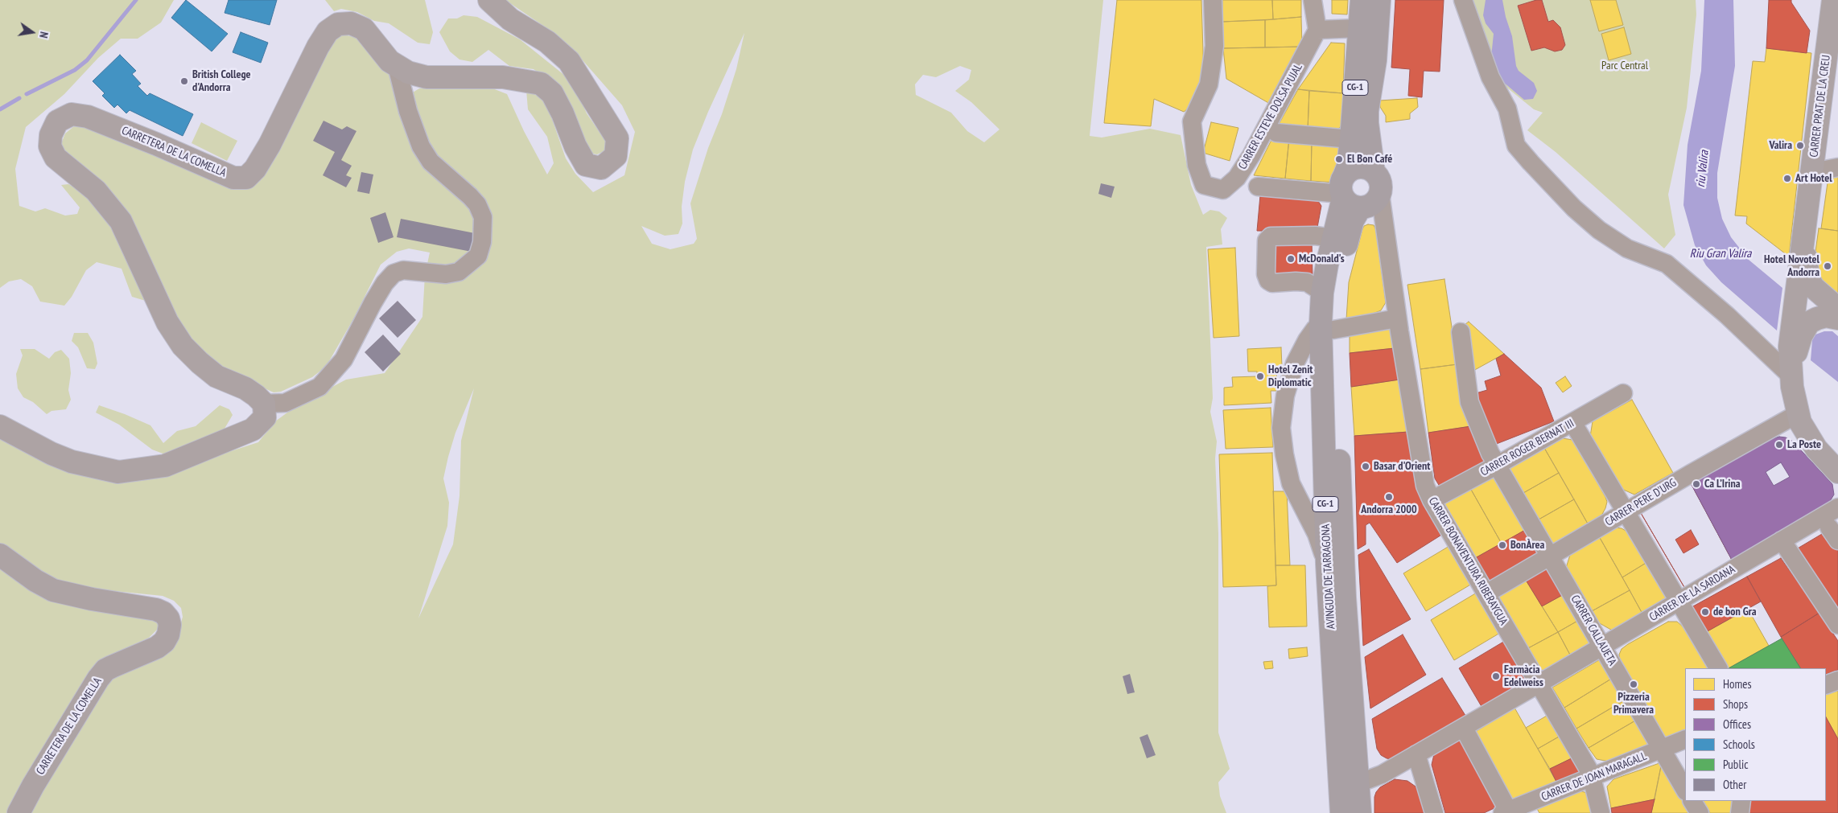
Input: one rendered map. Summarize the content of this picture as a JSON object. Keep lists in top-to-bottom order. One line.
{"streets":{"highway":["CG-1","AVINGUDA DE TARRAGONA"],"main road":["CARRER PRAT DE LA CREU","CARRETERA DE LA COMELLA"],"street":["CARRER ESTEVE DOLSA PUJAL","CARRER ROGER BERNAT III","CARRER PERE D'URG","CARRER BONAVENTURA RIBERAYGUA","CARRER DE LA SARDANA","CARRER CALLAUETA","CARRER DE JOAN MARAGALL"]},"crossings":[["CG-1","CARRER BONAVENTURA RIBERAYGUA"],["CG-1","AVINGUDA DE TARRAGONA"],["CARRER ROGER BERNAT III","CARRER BONAVENTURA RIBERAYGUA"],["CARRER ROGER BERNAT III","CARRER CALLAUETA"],["CARRER PERE D'URG","CARRER BONAVENTURA RIBERAYGUA"],["CARRER PERE D'URG","CARRER CALLAUETA"],["CARRER BONAVENTURA RIBERAYGUA","AVINGUDA DE TARRAGONA"],["CARRER BONAVENTURA RIBERAYGUA","CARRER DE LA SARDANA"],["CARRER BONAVENTURA RIBERAYGUA","CARRER DE JOAN MARAGALL"],["AVINGUDA DE TARRAGONA","CARRER DE LA SARDANA"],["CARRER DE LA SARDANA","CARRER CALLAUETA"],["CARRER CALLAUETA","CARRER DE JOAN MARAGALL"]],"water":["riu Valira","Riu Gran Valira"],"parks":["Parc Central"],"places":["British College d'Andorra","Valira","El Bon Café","Art Hotel","McDonald's","Hotel Novotel Andorra","Hotel Zenit Diplomatic","La Poste","Basar d'Orient","Ca L’Irina","Andorra 2000","BonÀrea","de bon Gra","Farmàcia Edelweiss","Pizzeria Primavera"],"legend":["Homes","Shops","Offices","Schools","Public","Other"],"north":"right"}
